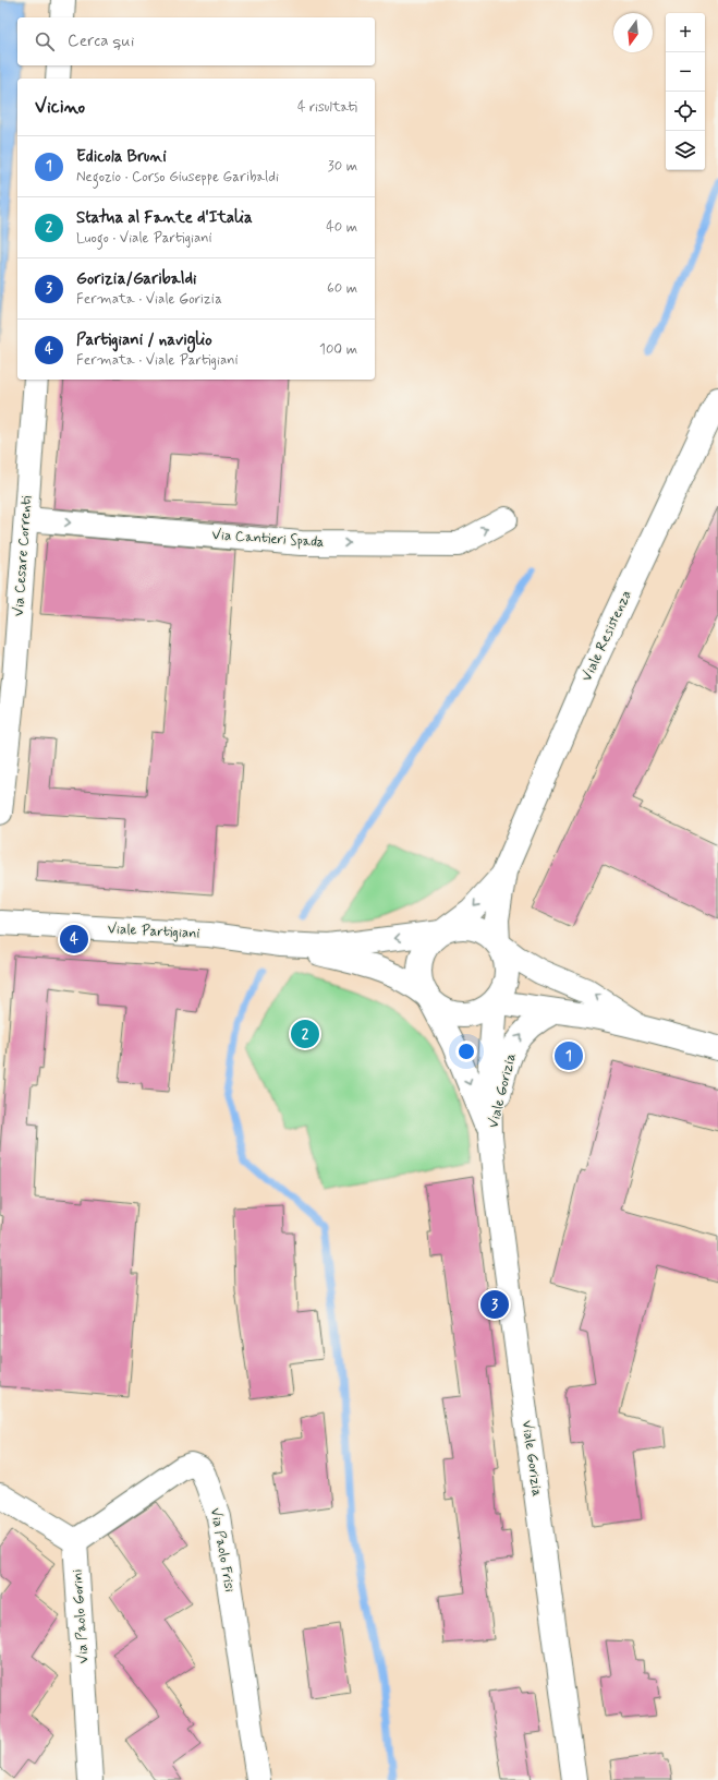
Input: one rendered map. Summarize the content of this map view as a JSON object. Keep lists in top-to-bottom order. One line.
{"streets":{"street":["Via Cantieri Spada","Via Cesare Correnti","Viale Resistenza","Viale Partigiani","Viale Gorizia","Via Paolo Frisi","Via Paolo Gorini"]},"crossings":[["Via Cantieri Spada","Via Cesare Correnti"],["Viale Resistenza","Viale Partigiani"],["Viale Resistenza","Viale Gorizia"],["Viale Partigiani","Viale Gorizia"],["Via Paolo Frisi","Via Paolo Gorini"]],"one_way":["Via Cantieri Spada"],"north":"bottom","page":{"map_buttons":["+","−"],"search":"Cerca qui","heading":["Vicino","4 risultati"],"list":[{"mark":"1","name":"Edicola Bruni","note":"Negozio · Corso Giuseppe Garibaldi","value":"30 m"},{"mark":"2","name":"Statua al Fante d'Italia","note":"Luogo · Viale Partigiani","value":"40 m"},{"mark":"3","name":"Gorizia/Garibaldi","note":"Fermata · Viale Gorizia","value":"60 m"},{"mark":"4","name":"Partigiani / naviglio","note":"Fermata · Viale Partigiani","value":"100 m"}],"pins":["4","2","1","3"]}}
